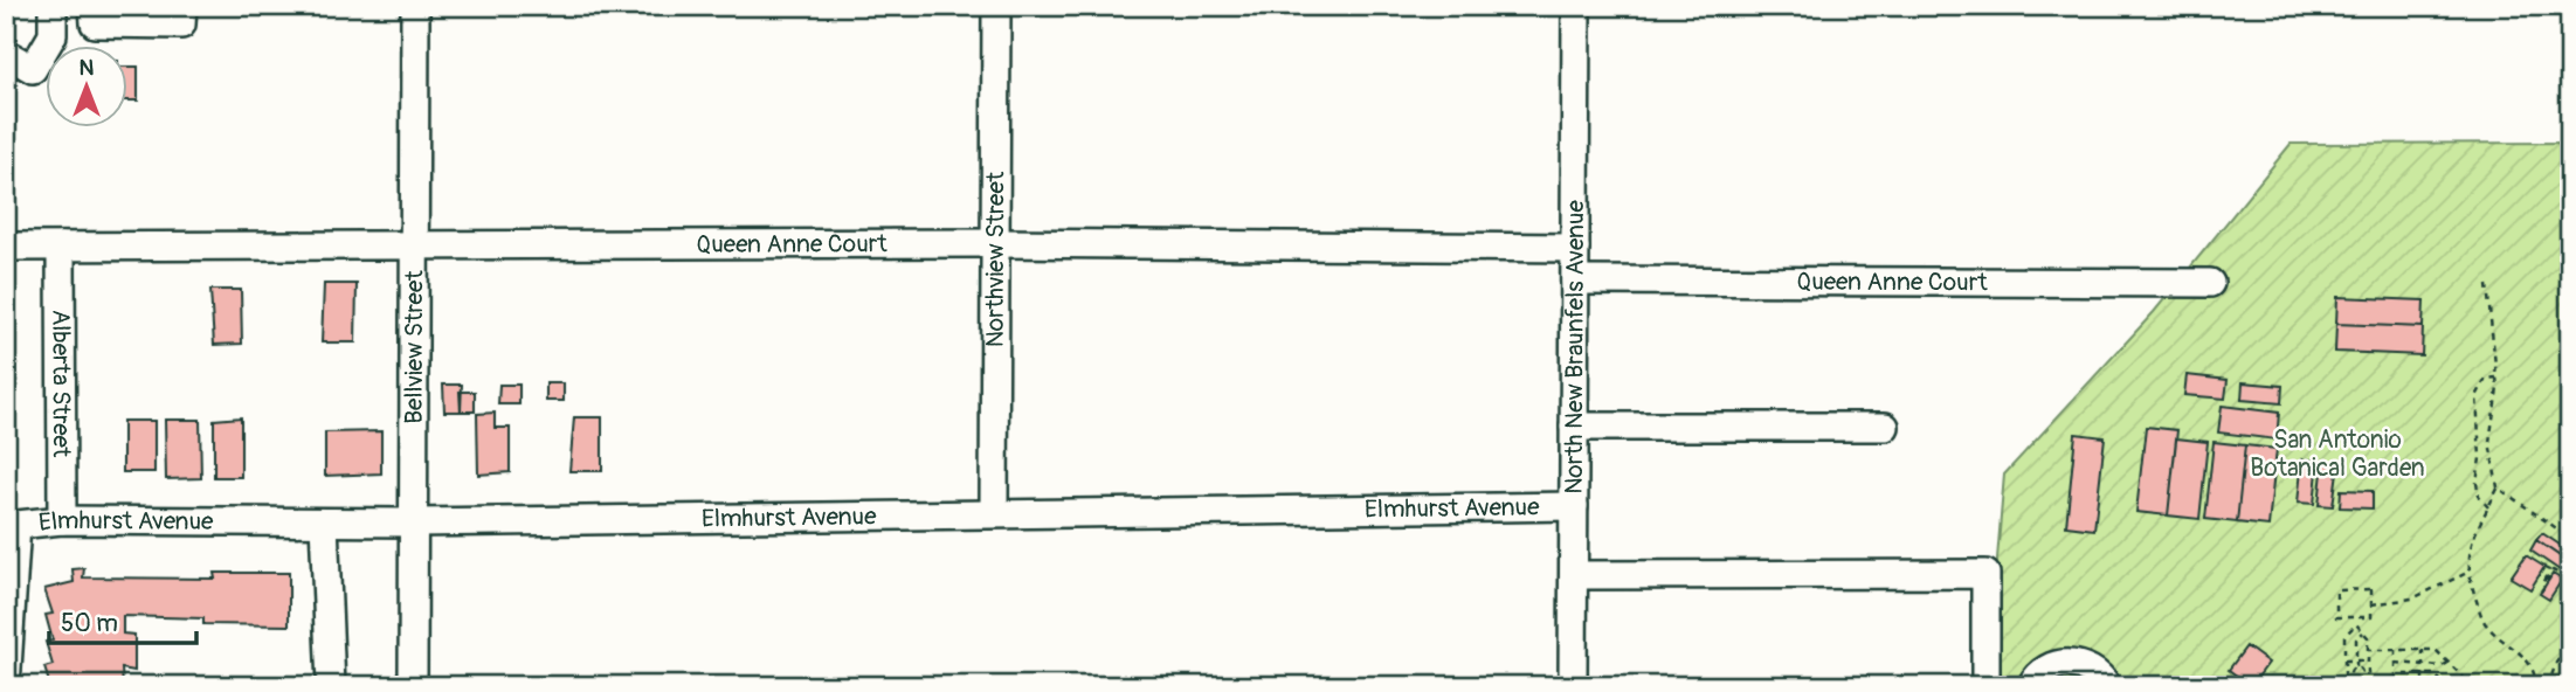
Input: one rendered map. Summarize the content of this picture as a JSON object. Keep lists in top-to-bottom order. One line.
{"streets":{"street":["Queen Anne Court","Northview Street","Bellview Street","North New Braunfels Avenue","Alberta Street","Elmhurst Avenue"]},"crossings":[["Queen Anne Court","Northview Street"],["Queen Anne Court","Bellview Street"],["Queen Anne Court","North New Braunfels Avenue"],["Queen Anne Court","Alberta Street"],["Northview Street","Elmhurst Avenue"],["Bellview Street","Elmhurst Avenue"],["North New Braunfels Avenue","Elmhurst Avenue"],["Alberta Street","Elmhurst Avenue"]],"parks":["San Antonio Botanical Garden"],"scale_bar":"50 m","north":"top"}
